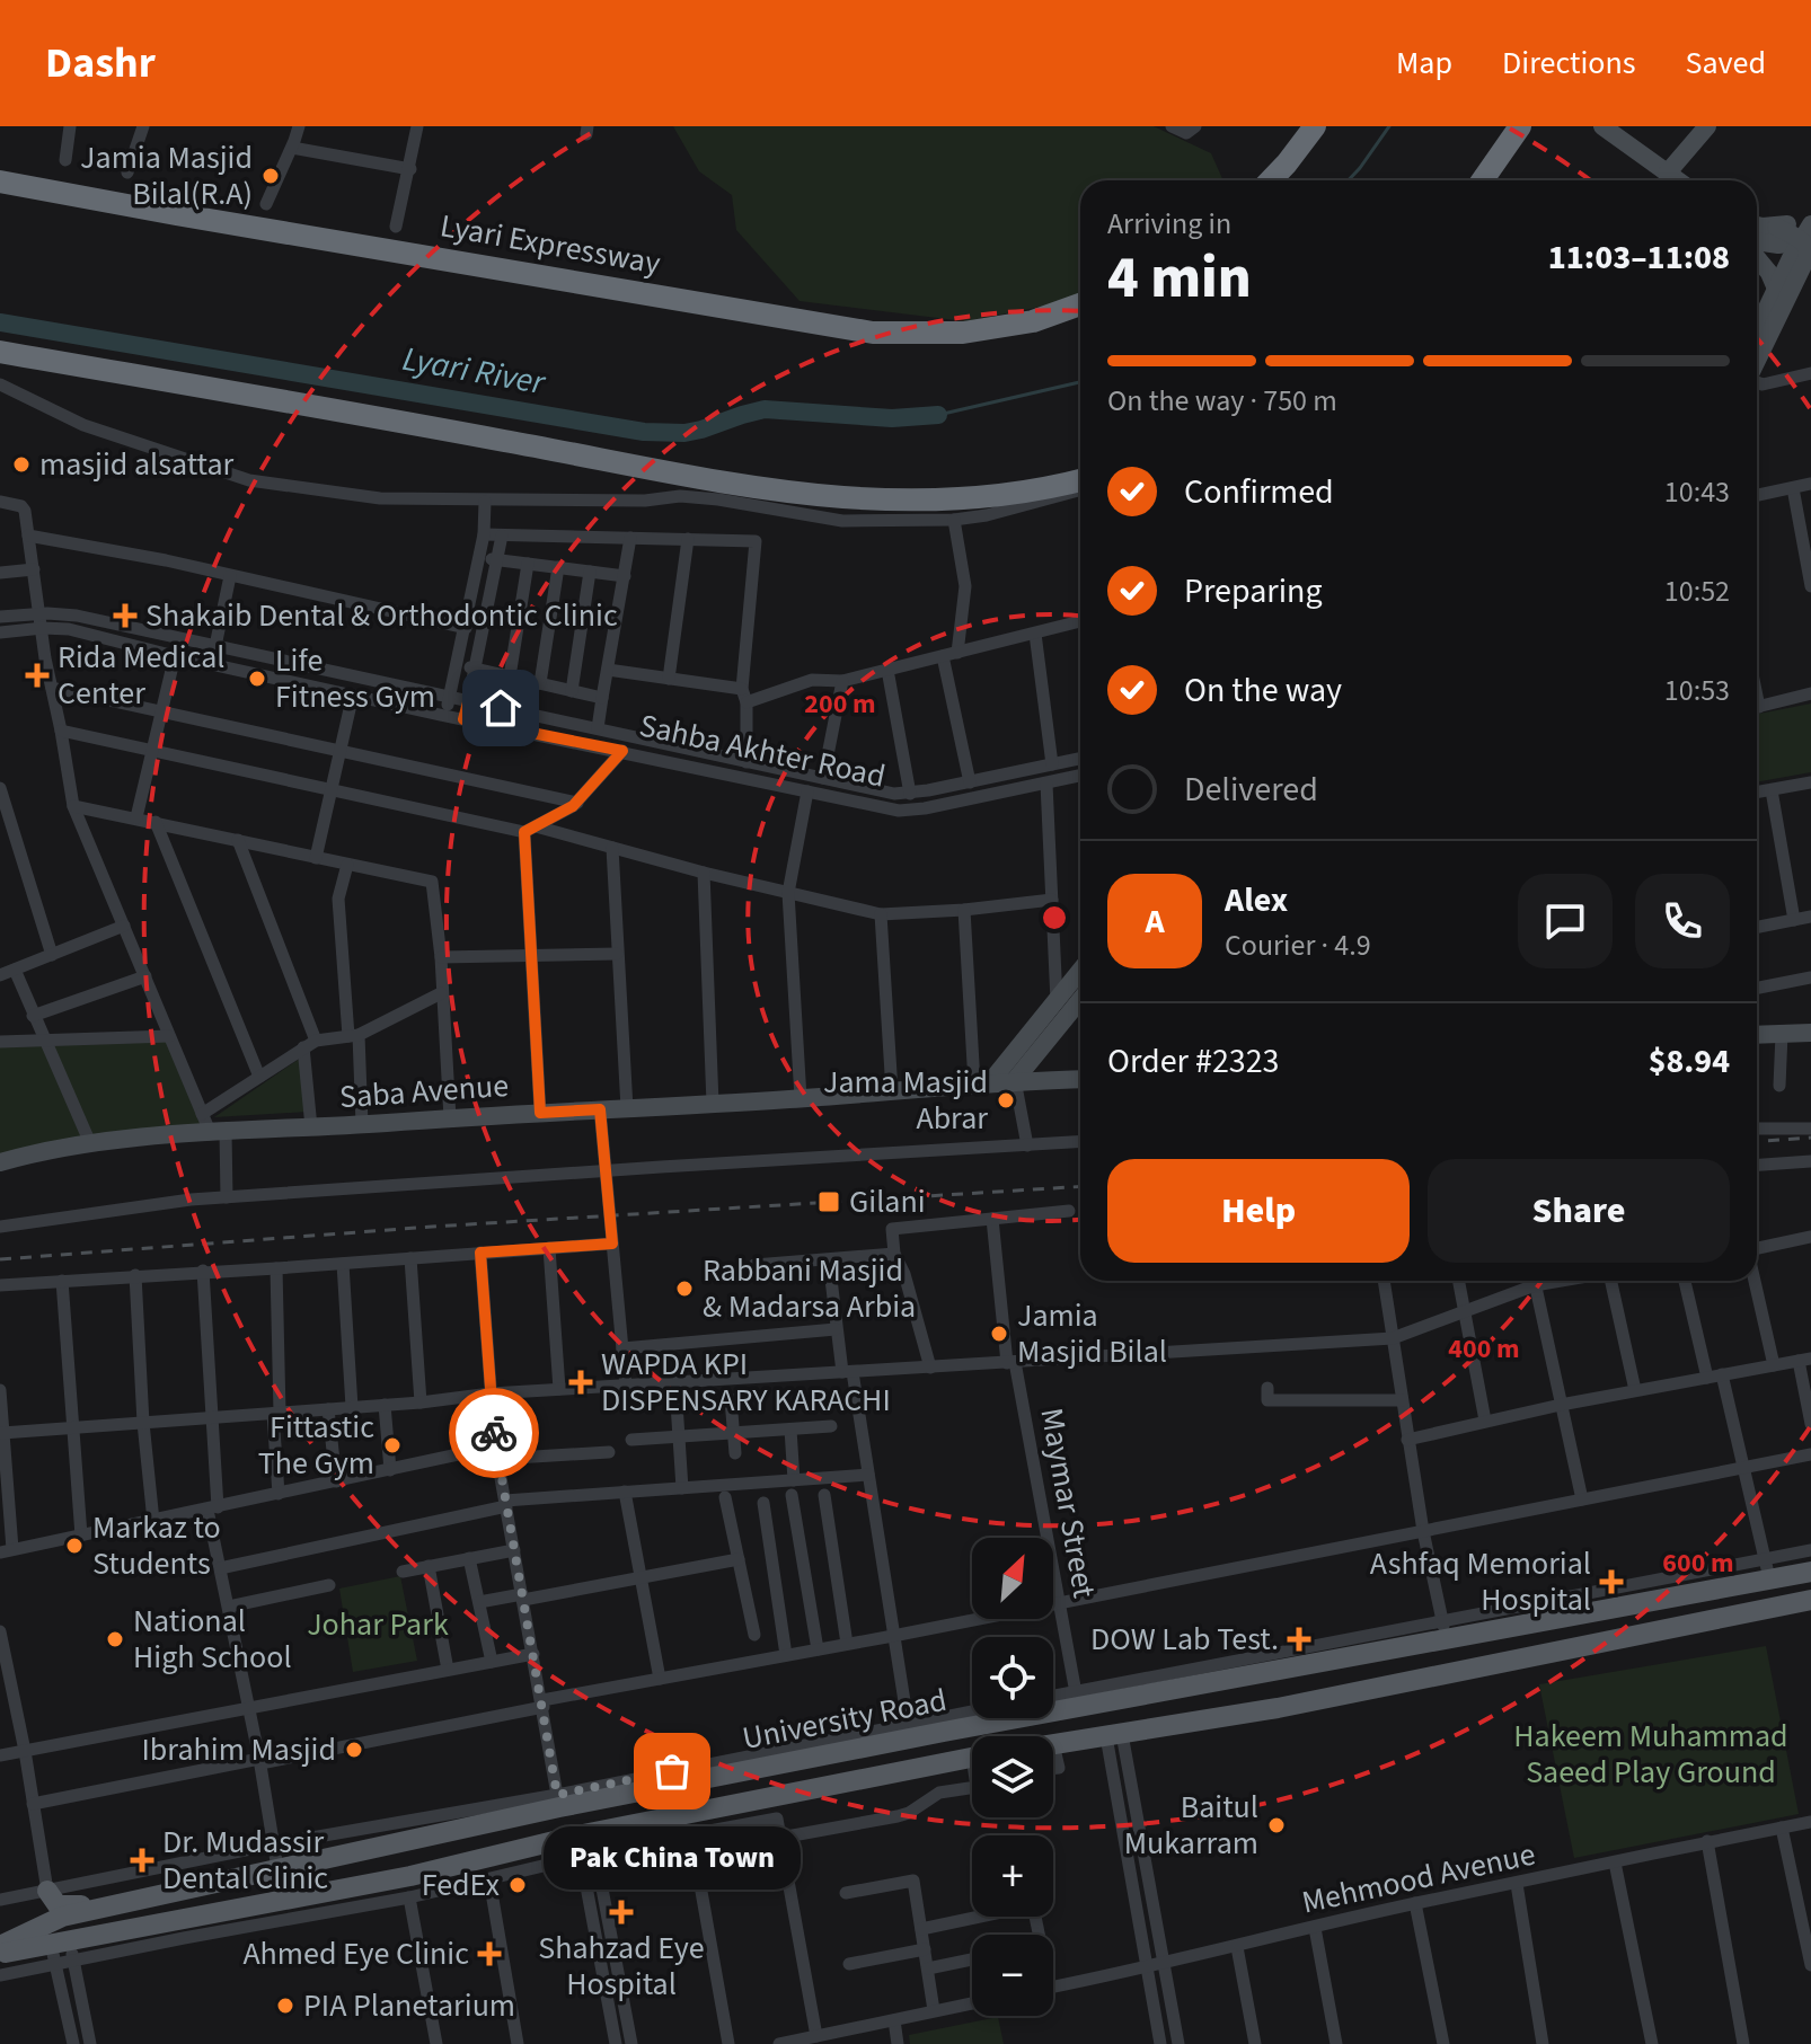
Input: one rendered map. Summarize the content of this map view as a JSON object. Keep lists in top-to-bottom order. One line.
{"streets":{"highway":["Lyari Expressway"],"main road":["Saba Avenue","University Road"],"street":["Sahba Akhter Road","Maymar Street","Mehmood Avenue"]},"crossings":[["Maymar Street","University Road"]],"water":["Lyari River"],"parks":["Johar Park","Hakeem Muhammad Saeed Play Ground"],"places":{"other":["Jamia Masjid Bilal(R.A)","masjid alsattar","Life Fitness Gym","Jama Masjid Abrar","Rabbani Masjid & Madarsa Arbia","Jamia Masjid Bilal","Fittastic The Gym","Markaz to Students","National High School","Ibrahim Masjid","Pak China Town","Baitul Mukarram","FedEx","PIA Planetarium"],"health":["Shakaib Dental & Orthodontic Clinic","Rida Medical Center","WAPDA KPI DISPENSARY KARACHI","Ashfaq Memorial Hospital","DOW Lab Test.","Dr. Mudassir Dental Clinic","Shahzad Eye Hospital","Ahmed Eye Clinic"],"transit":["Gilani"]},"north":"top right","page":{"header":"Dashr","nav":["Map","Directions","Saved"],"heading":["4 min","Arriving in","11:03–11:08"],"panel":["Alex","Courier · 4.9","Order #2323","$8.94"],"bar":"On the way · 750 m","list":[["Confirmed","10:43"],["Preparing","10:52"],["On the way","10:53"],"Delivered"],"round":"A","buttons":["Help","Share"],"map_buttons":["+","−"],"bubble":"Pak China Town"},"rings":["200 m","400 m","600 m"]}
